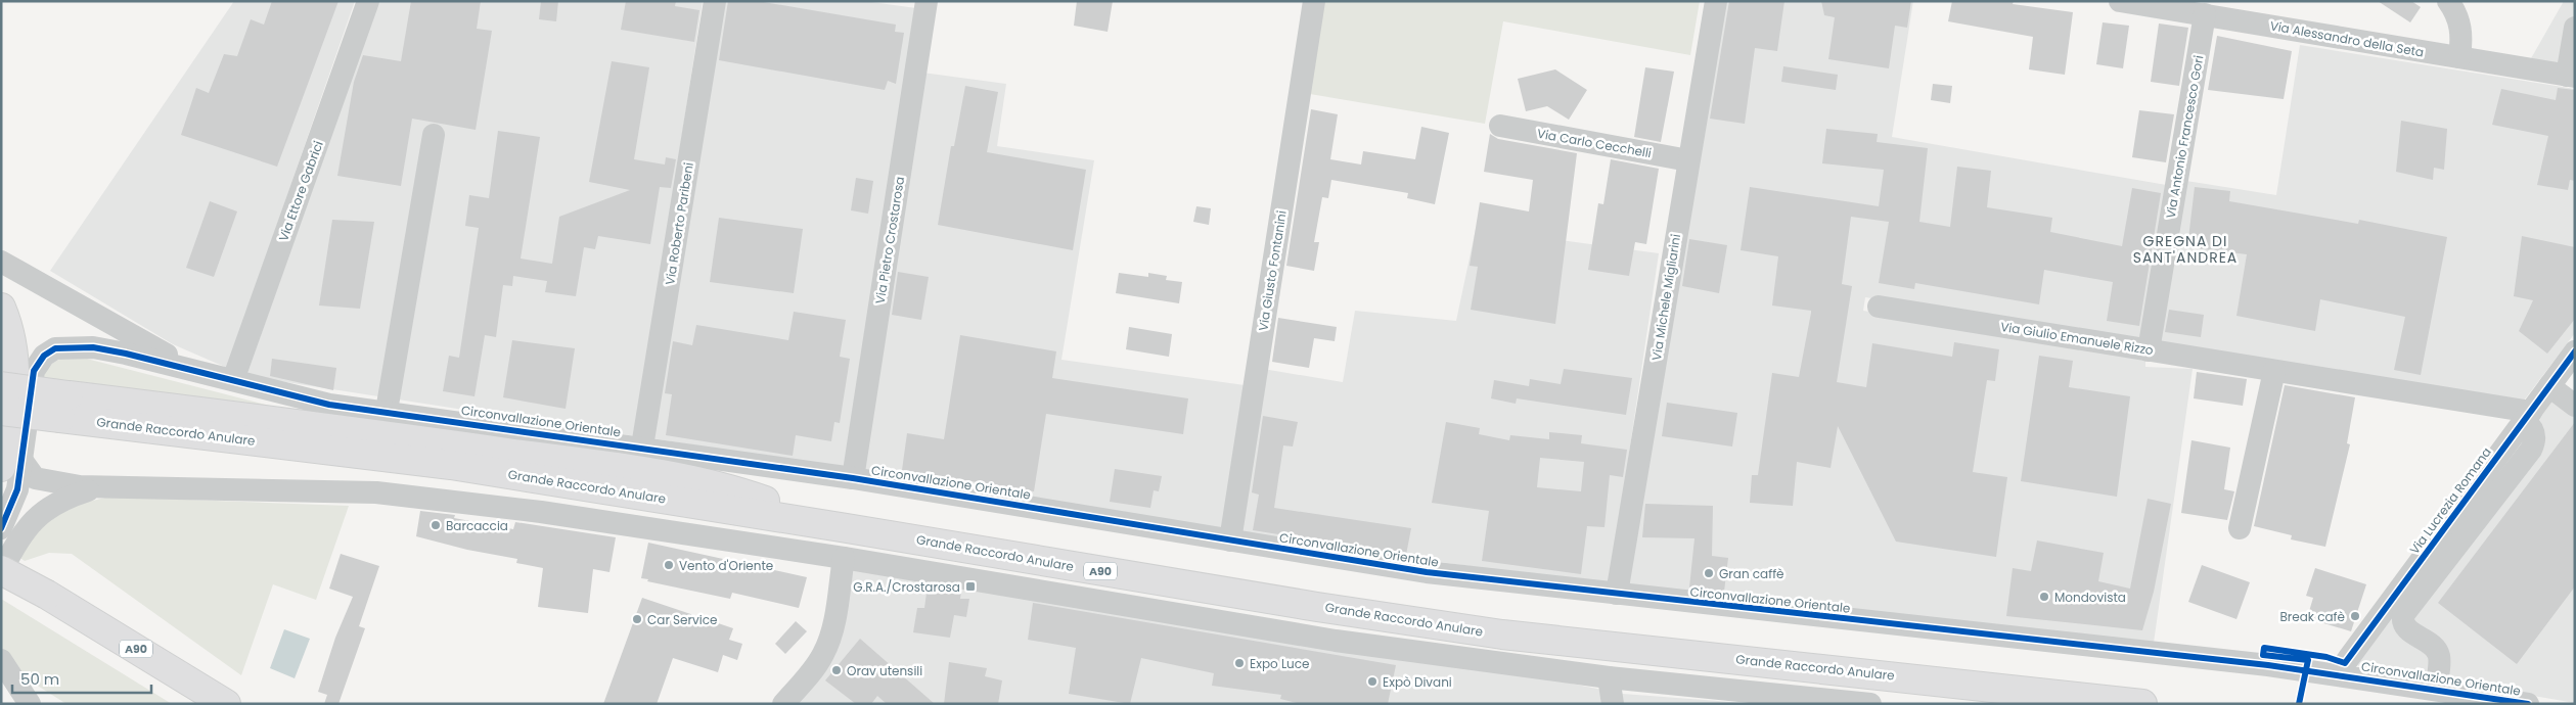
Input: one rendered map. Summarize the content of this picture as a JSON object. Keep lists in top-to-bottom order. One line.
{"streets":{"main road":["Grande Raccordo Anulare","A90"],"street":["Via Alessandro della Seta","Via Antonio Francesco Gori","Via Carlo Cecchelli","Via Ettore Gabrici","Via Roberto Paribeni","Via Pietro Crostarosa","Via Giusto Fontanini","Via Michele Migliarini","Via Giulio Emanuele Rizzo","Circonvallazione Orientale","Via Lucrezia Romana"]},"crossings":[["Via Alessandro della Seta","Via Antonio Francesco Gori"],["Via Antonio Francesco Gori","Via Giulio Emanuele Rizzo"],["Via Carlo Cecchelli","Via Michele Migliarini"],["Via Ettore Gabrici","Circonvallazione Orientale"],["Via Roberto Paribeni","Circonvallazione Orientale"],["Via Pietro Crostarosa","Circonvallazione Orientale"],["Via Giusto Fontanini","Circonvallazione Orientale"],["Via Michele Migliarini","Circonvallazione Orientale"],["Via Giulio Emanuele Rizzo","Via Lucrezia Romana"],["Circonvallazione Orientale","Via Lucrezia Romana"]],"districts":["GREGNA DI SANT'ANDREA"],"places":{"other":["Barcaccia","Vento d'Oriente","Gran caffè","Mondovista","Break cafè","Car Service","Expo Luce","Orav utensili","Expò Divani"],"transit":["G.R.A./Crostarosa"]},"scale_bar":"50 m"}
